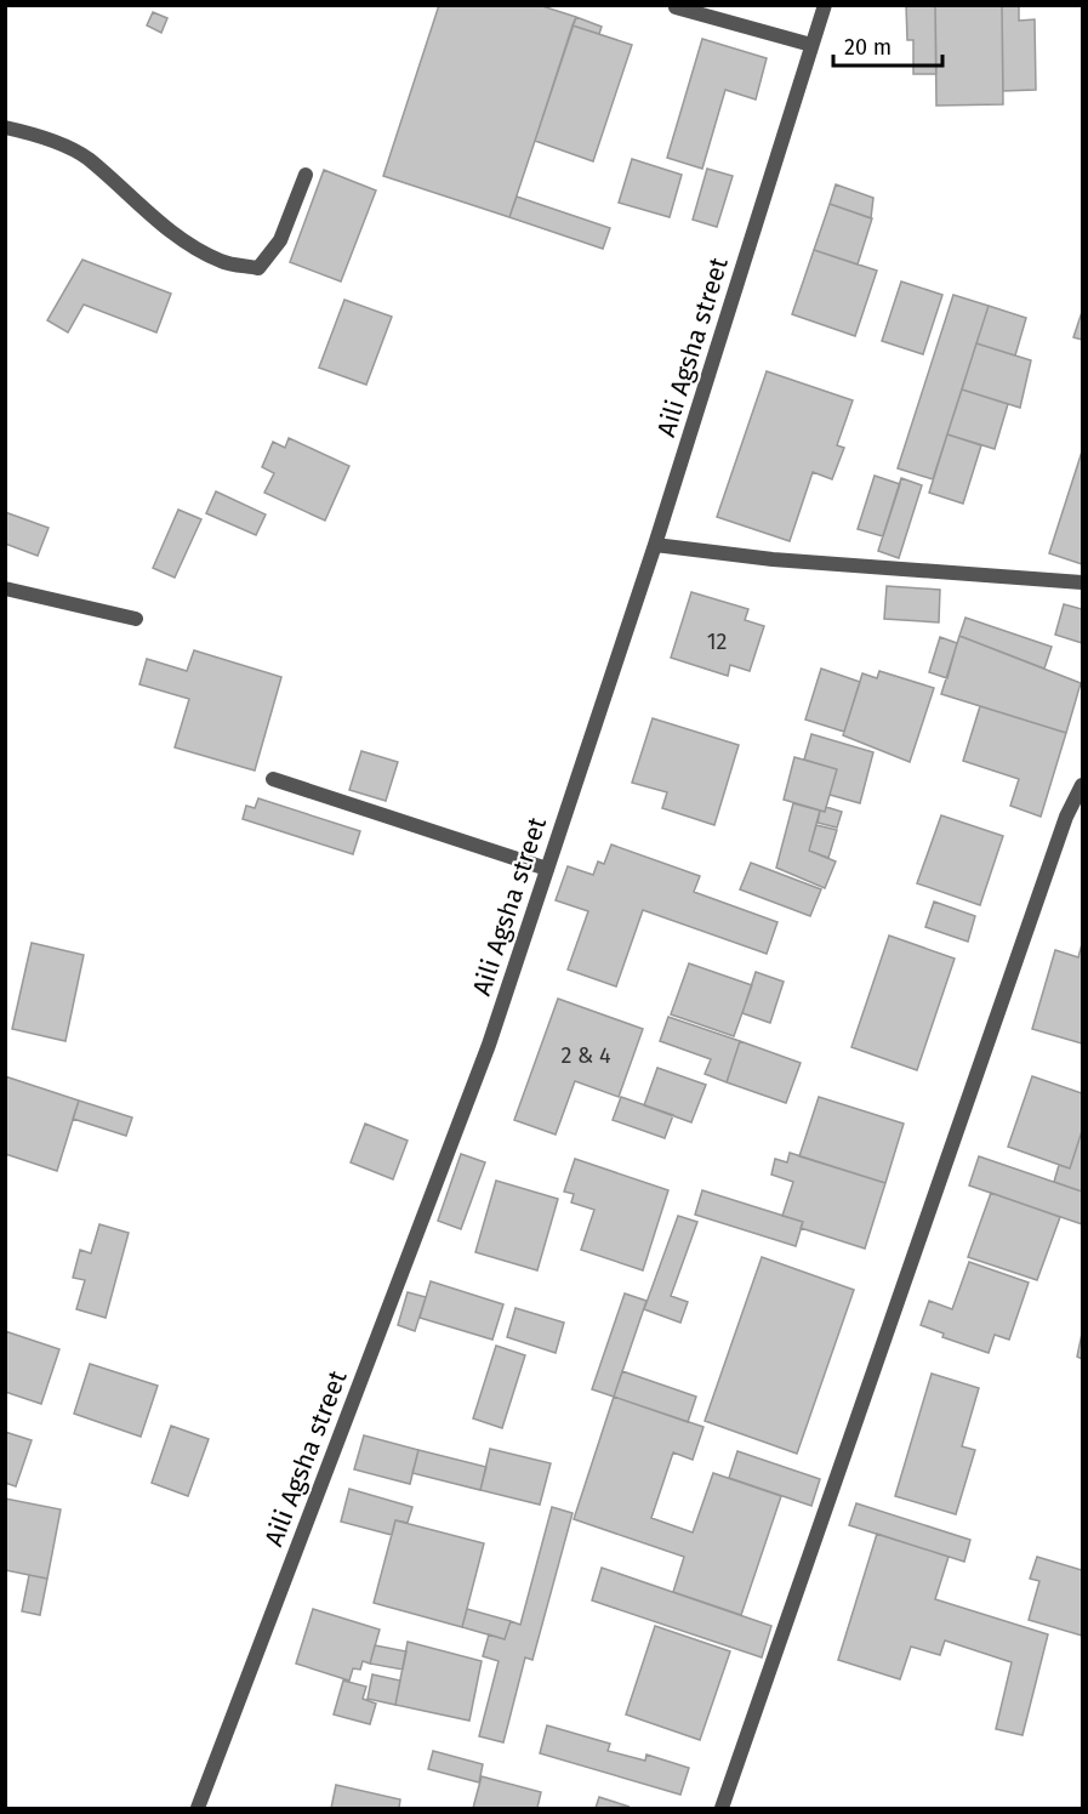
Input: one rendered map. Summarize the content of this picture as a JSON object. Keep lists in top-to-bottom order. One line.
{"streets":{"street":["Aili Agsha street"]},"house_numbers":["12","2 & 4"],"scale_bar":"20 m"}
